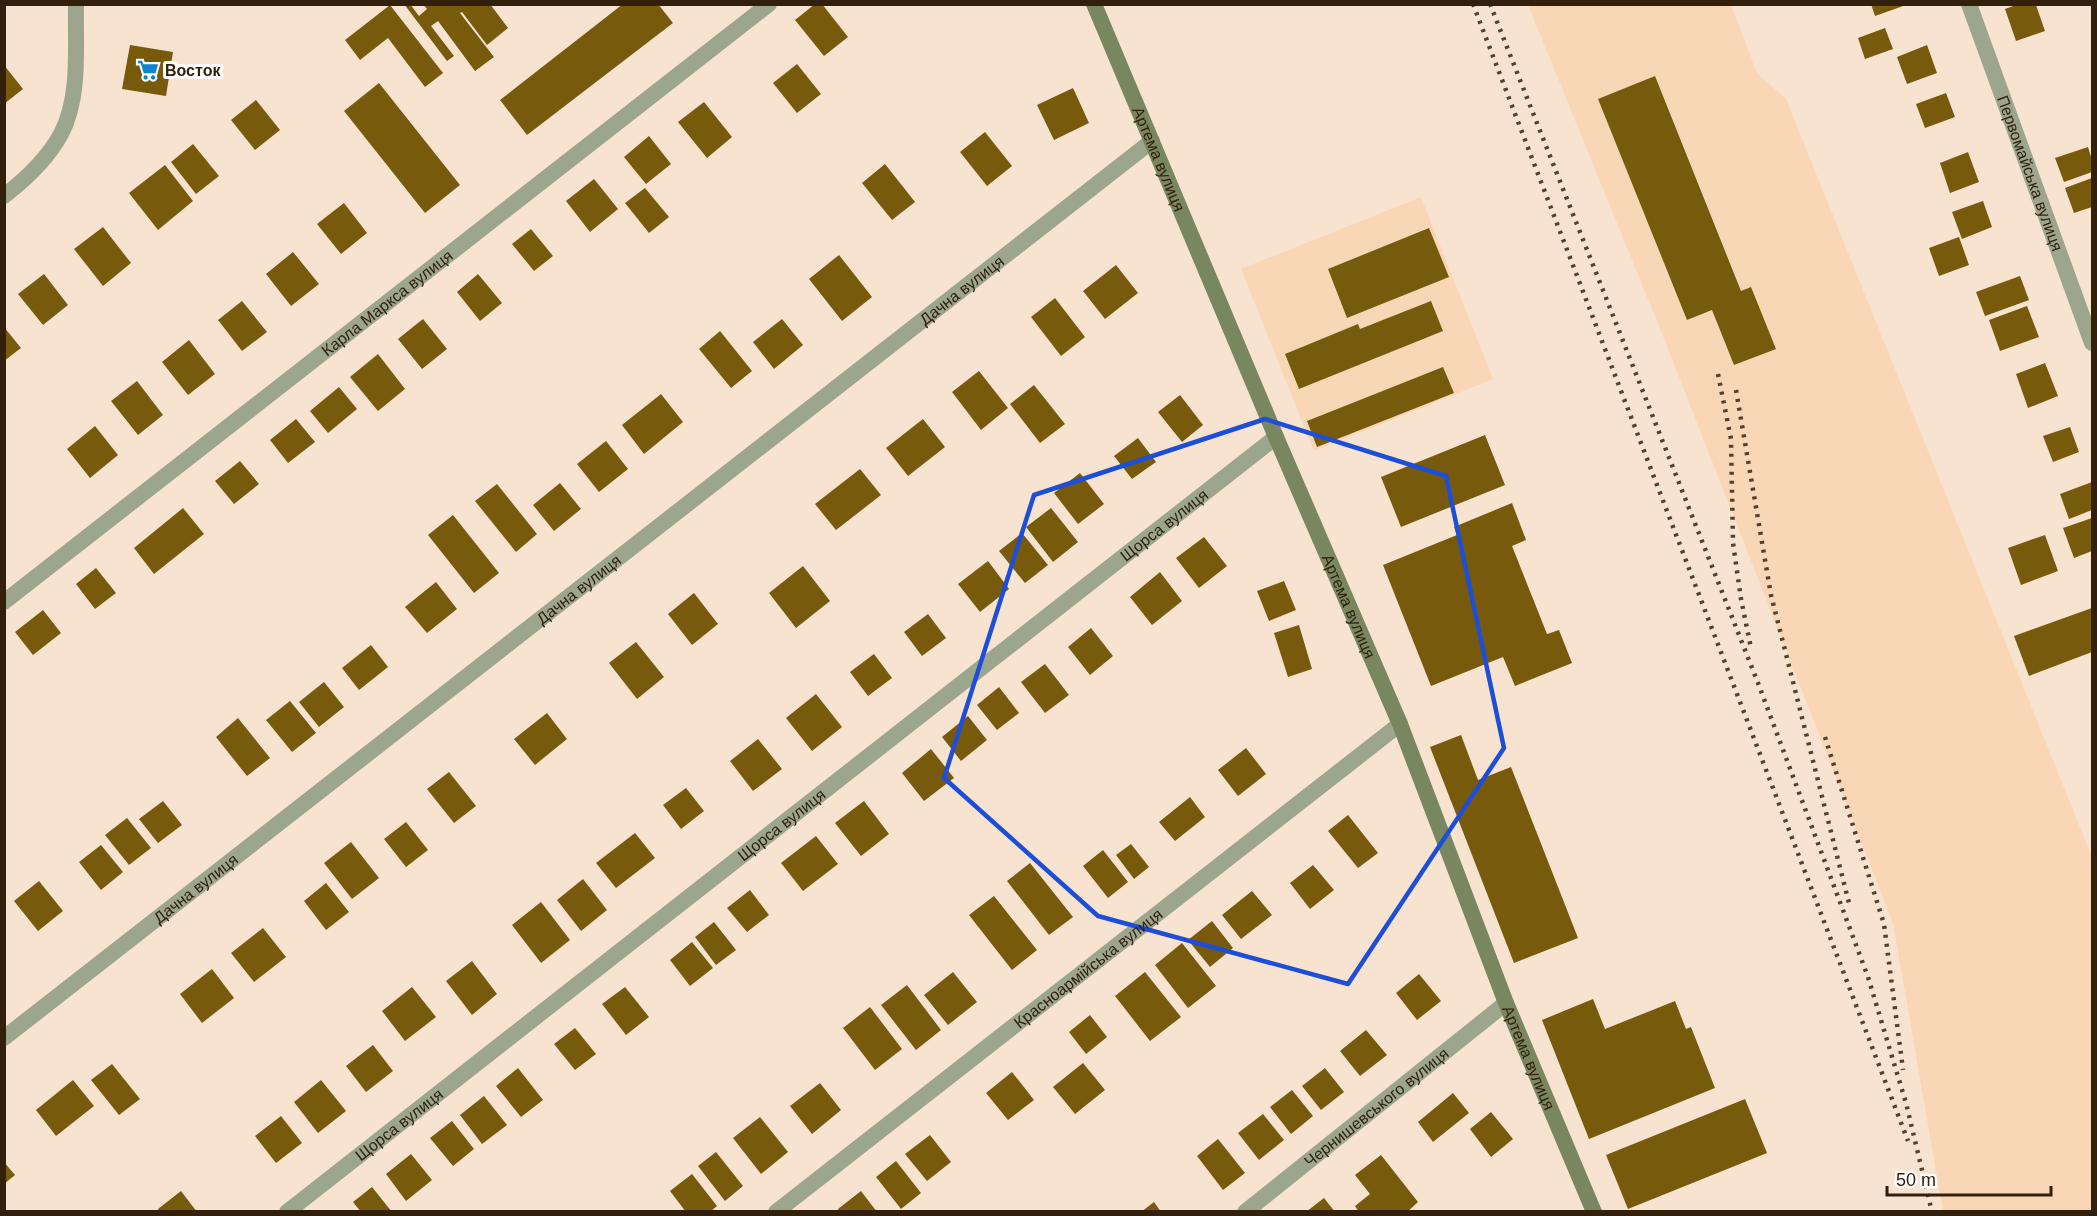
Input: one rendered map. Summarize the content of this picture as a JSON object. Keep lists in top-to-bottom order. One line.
{"streets":{"main road":["Артема вулиця"],"street":["Первомайська вулиця","Дачна вулиця","Карла Маркса вулиця","Щорса вулиця","Красноармійська вулиця","Чернишевського вулиця"]},"crossings":[["Артема вулиця","Дачна вулиця"],["Артема вулиця","Щорса вулиця"],["Артема вулиця","Красноармійська вулиця"],["Артема вулиця","Чернишевського вулиця"]],"places":{"supermarket":["Восток"]},"scale_bar":"50 m"}
